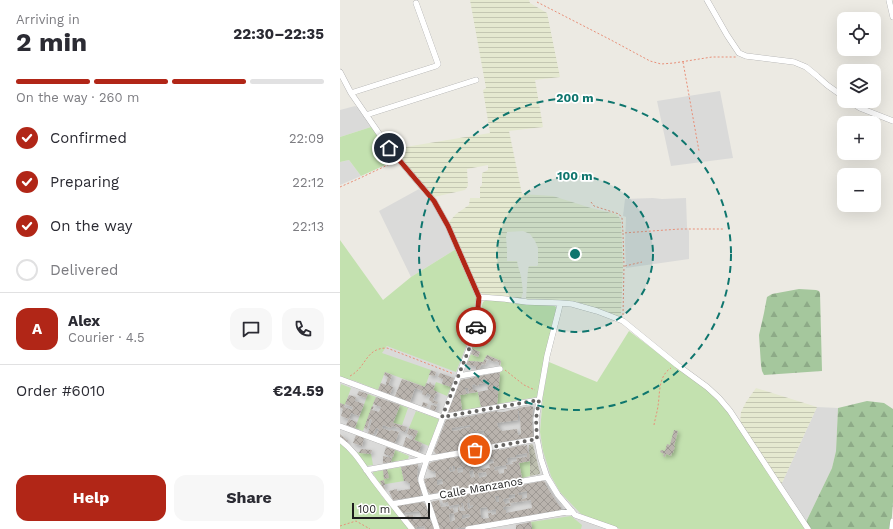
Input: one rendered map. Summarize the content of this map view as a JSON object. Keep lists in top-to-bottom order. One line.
{"streets":{"street":["Calle Manzanos"]},"scale_bar":"100 m","page":{"heading":["2 min","Arriving in","22:30–22:35"],"panel":["Alex","Courier · 4.5","Order #6010","€24.59"],"map_buttons":["+","−"],"bar":"On the way · 260 m","list":[["Confirmed","22:09"],["Preparing","22:12"],["On the way","22:13"],"Delivered"],"round":"A","buttons":["Help","Share"],"scale":"100 m"},"rings":["200 m","100 m"]}
